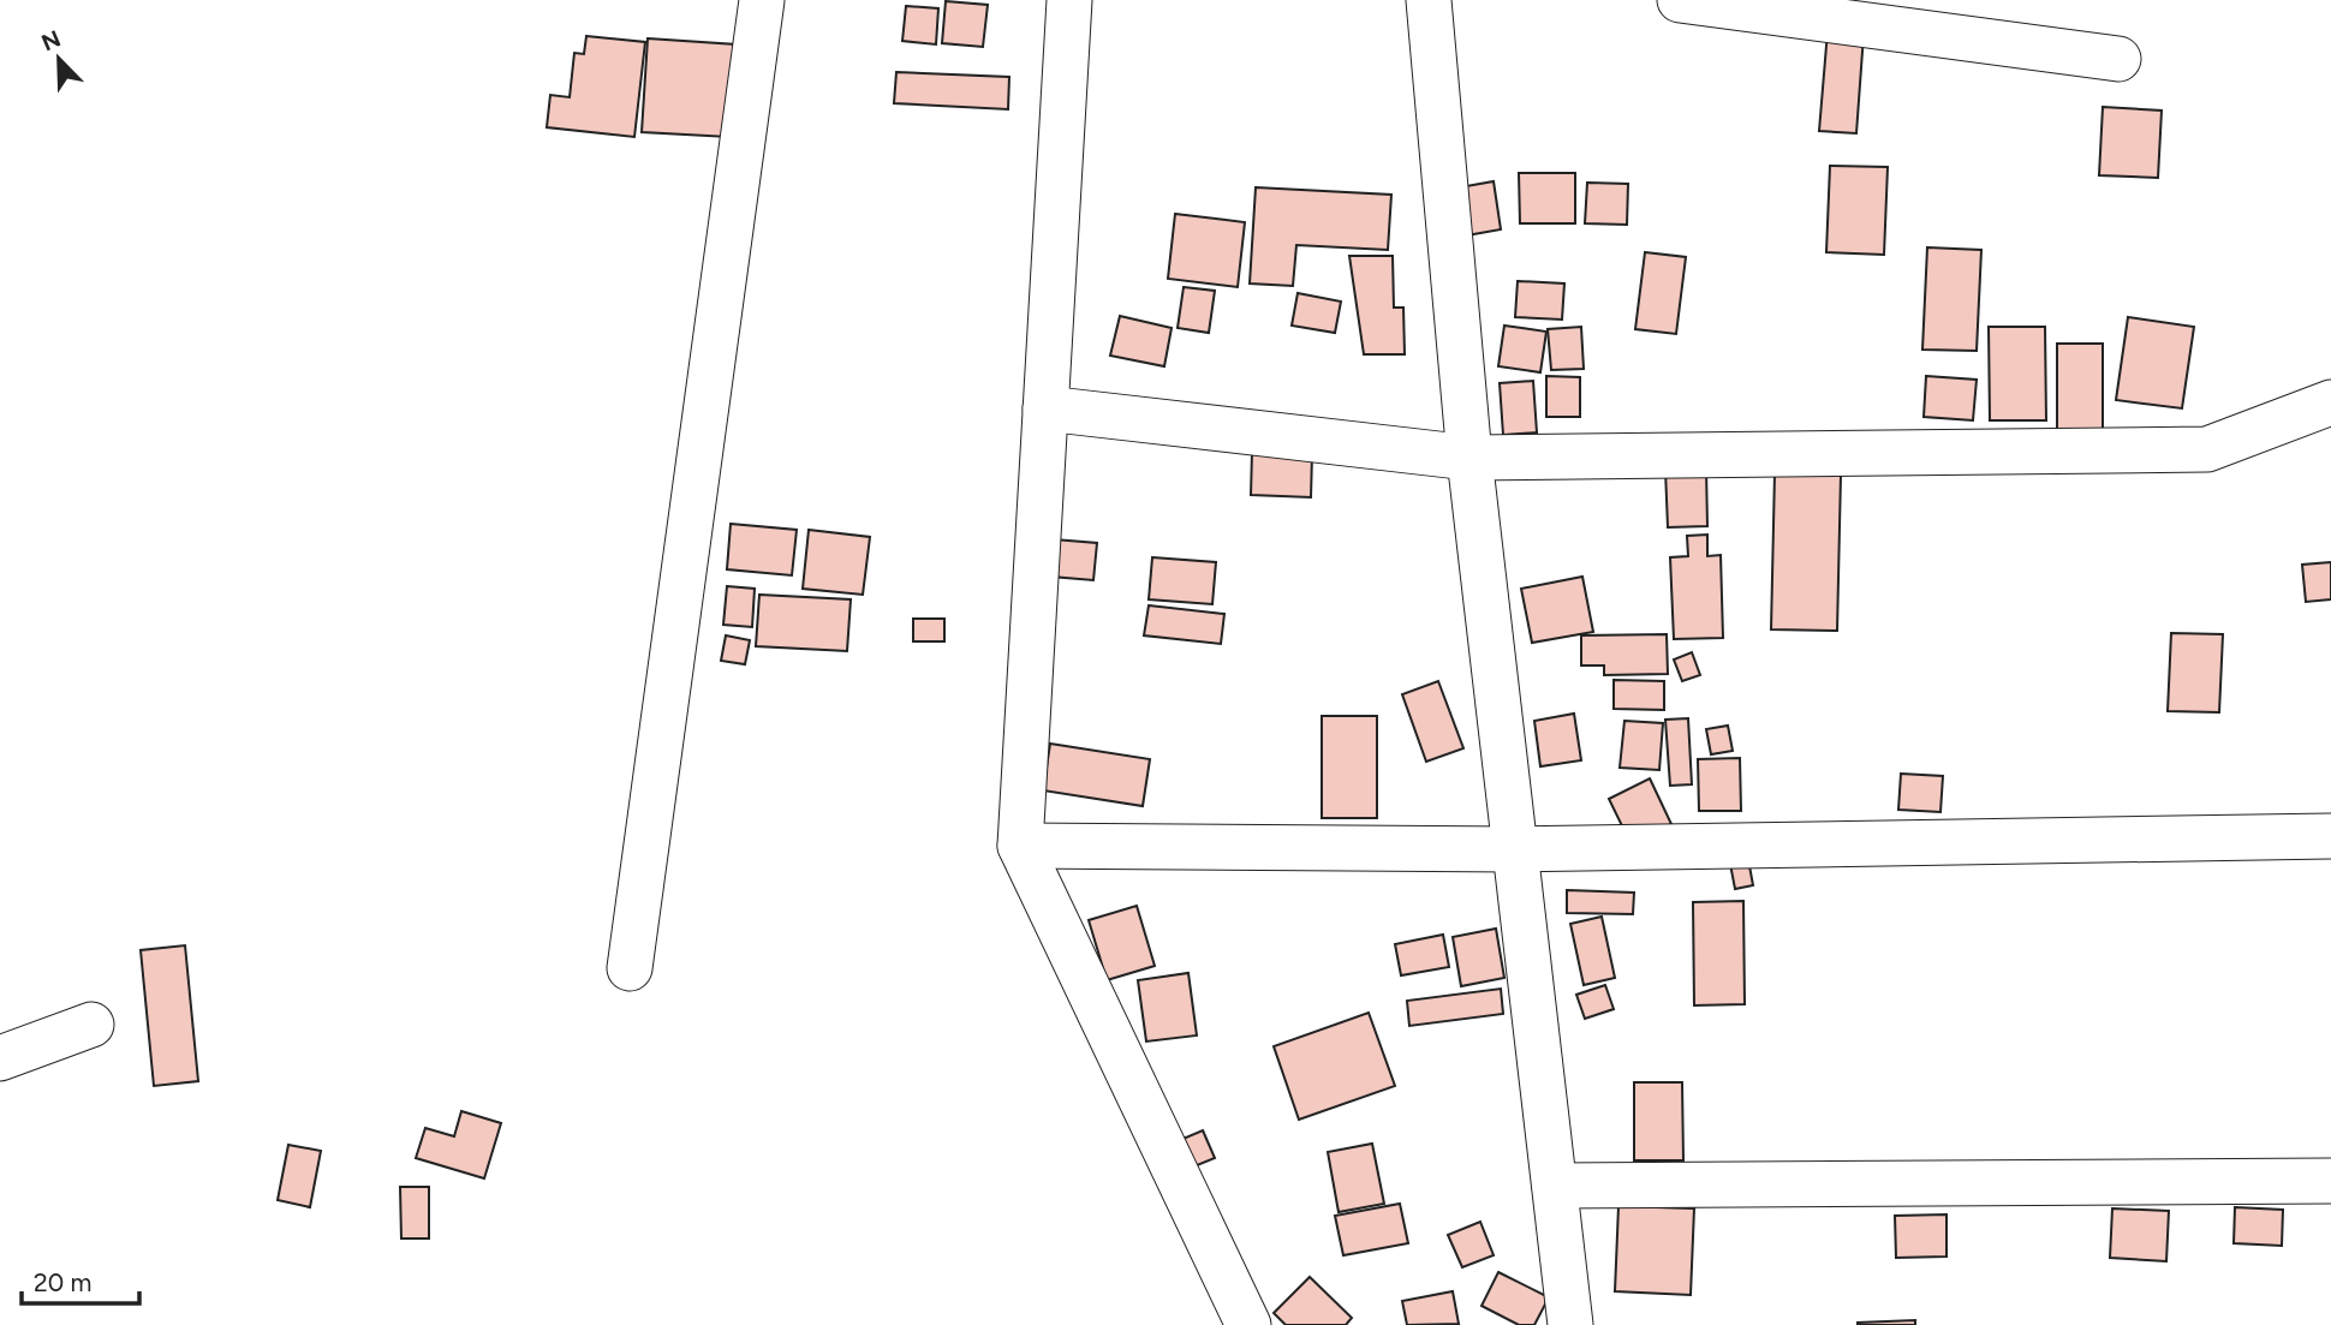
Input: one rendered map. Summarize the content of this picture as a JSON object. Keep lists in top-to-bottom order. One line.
{"scale_bar":"20 m","north":"top left"}
